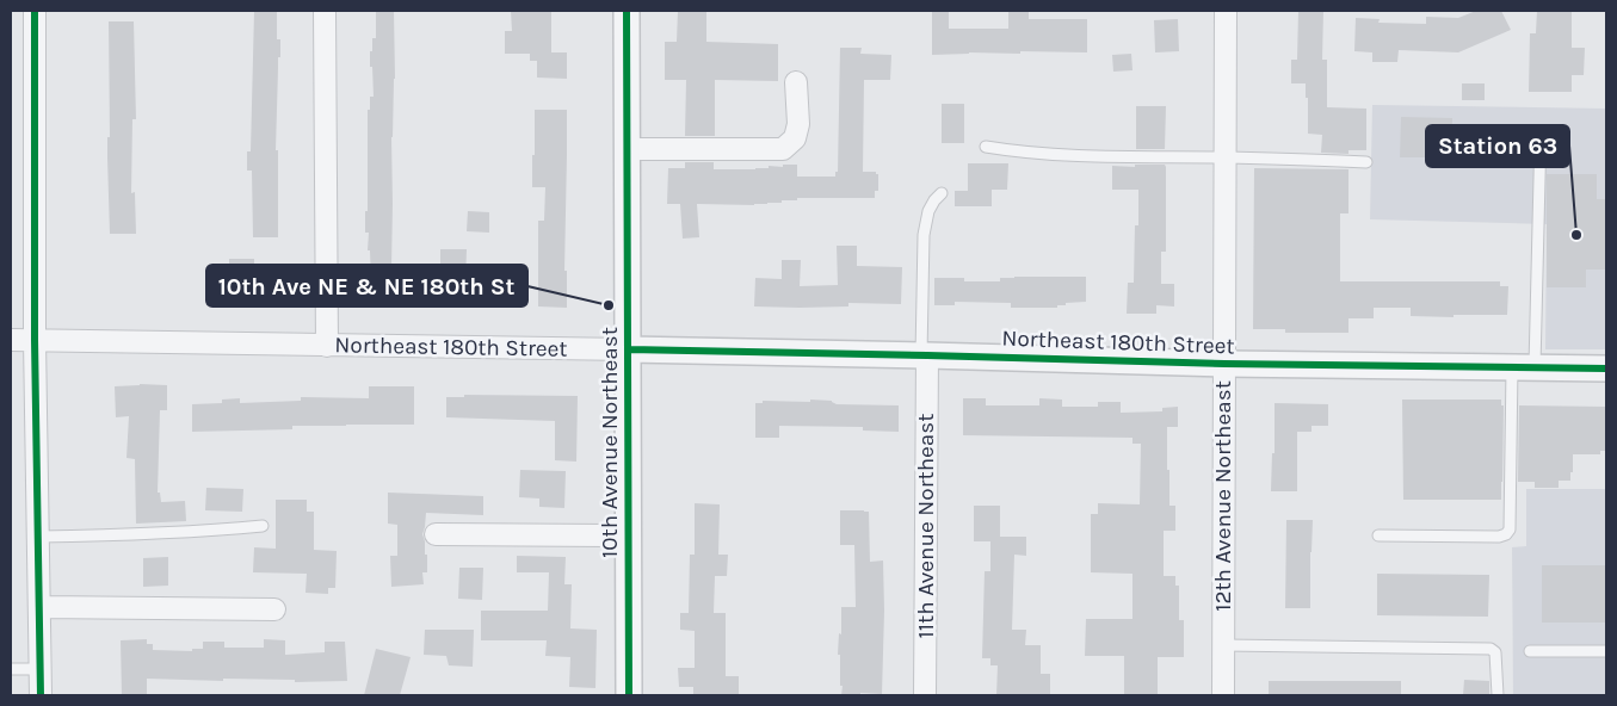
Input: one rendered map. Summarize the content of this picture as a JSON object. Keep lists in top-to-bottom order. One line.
{"streets":{"street":["Northeast 180th Street","10th Avenue Northeast","12th Avenue Northeast","11th Avenue Northeast"]},"crossings":[["Northeast 180th Street","10th Avenue Northeast"],["Northeast 180th Street","12th Avenue Northeast"],["Northeast 180th Street","11th Avenue Northeast"]],"places":["Station 63","10th Ave NE & NE 180th St"]}
